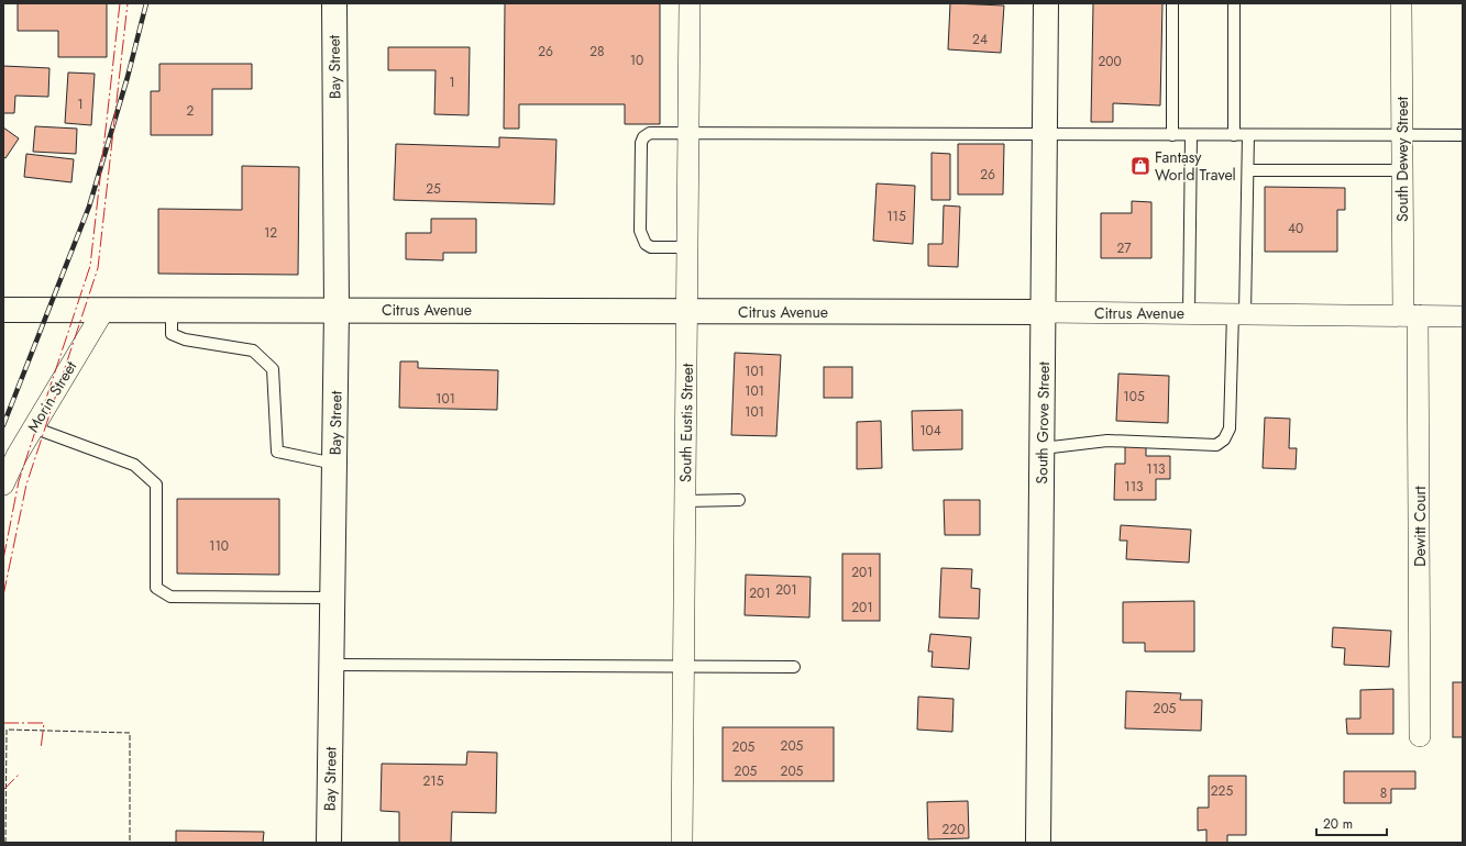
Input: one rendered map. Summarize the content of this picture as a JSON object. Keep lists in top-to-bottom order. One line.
{"streets":{"main road":["Bay Street","Citrus Avenue","South Grove Street"],"street":["South Dewey Street","Morin Street","South Eustis Street","Dewitt Court"]},"crossings":[["Bay Street","Citrus Avenue"],["South Dewey Street","Citrus Avenue"],["South Dewey Street","Dewitt Court"],["Citrus Avenue","Morin Street"],["Citrus Avenue","South Eustis Street"],["Citrus Avenue","South Grove Street"],["Citrus Avenue","Dewitt Court"]],"places":{"shop":["Fantasy World Travel"]},"house_numbers":["24","26","28","10","200","1","1","2","26","25","115","40","12","27","101","101","105","101","101","104","113","113","110","201","201","201","201","205","205","205","205","205","215","225","8","220"],"scale_bar":"20 m"}
